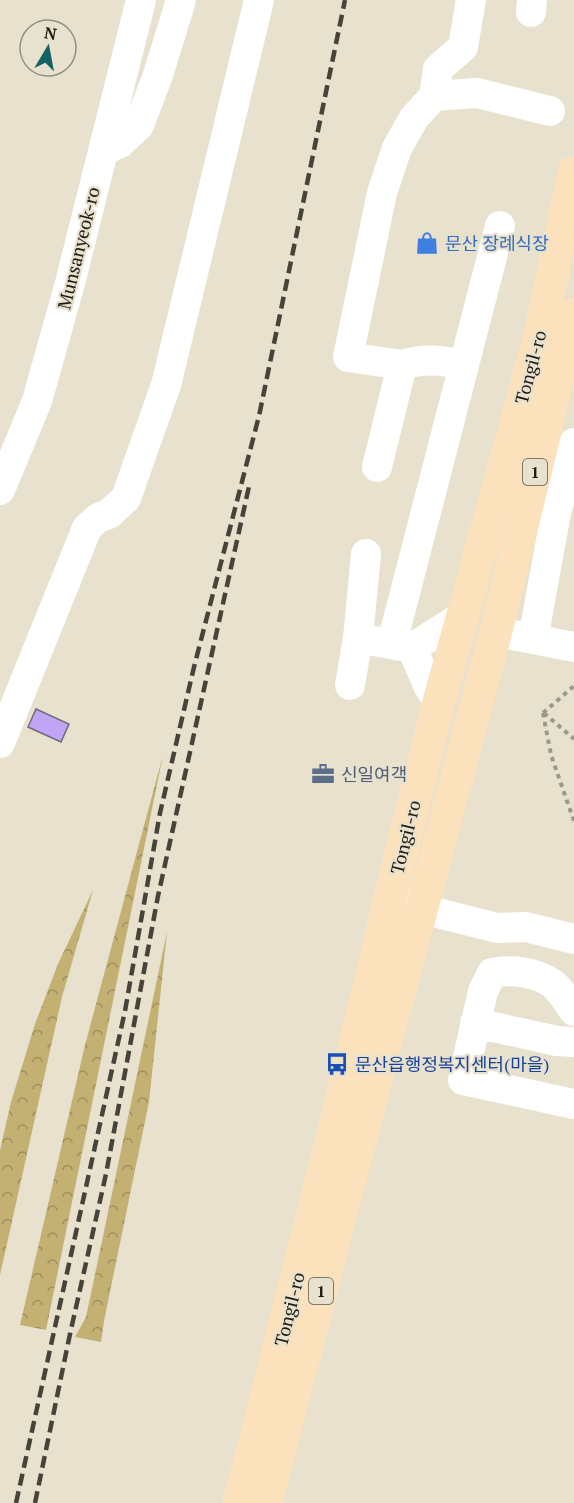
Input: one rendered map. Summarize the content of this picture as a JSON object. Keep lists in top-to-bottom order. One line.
{"streets":{"main road":["Tongil-ro","1"],"street":["Munsanyeok-ro"]},"places":{"shop":["문산 장례식장"],"office":["신일여객"],"bus stop":["문산읍행정복지센터(마을)"]},"north":"top"}
